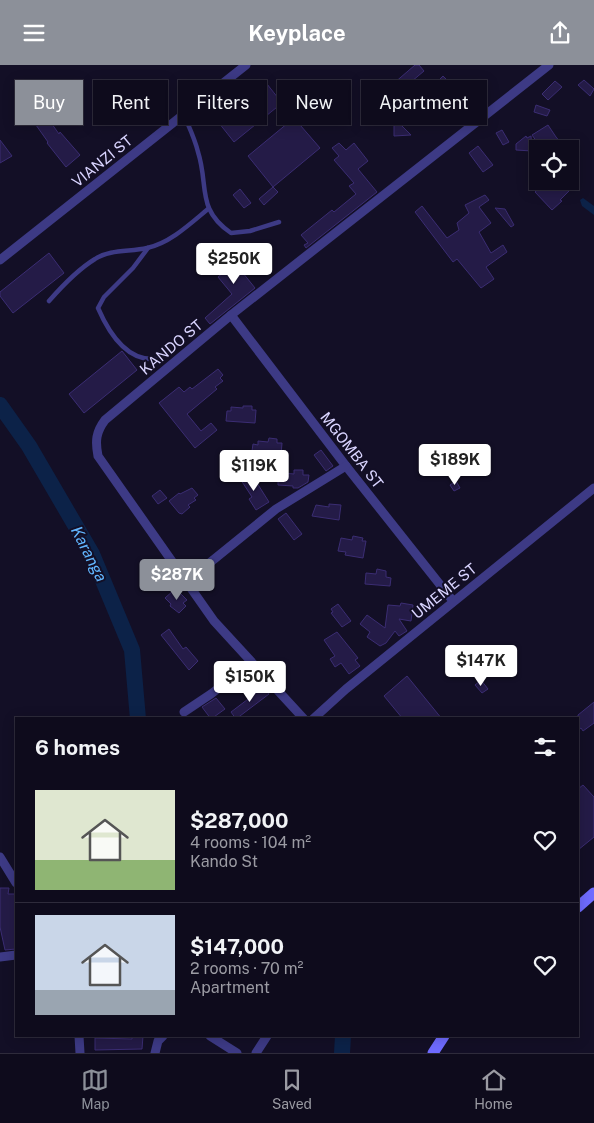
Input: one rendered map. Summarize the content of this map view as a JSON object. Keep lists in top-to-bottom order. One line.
{"streets":{"street":["VIANZI ST","KANDO ST","MGOMBA ST","UMEME ST"]},"crossings":[["KANDO ST","MGOMBA ST"],["MGOMBA ST","UMEME ST"]],"water":["Karanga"],"page":{"header":"Keyplace","chip":["Buy","Rent","Filters","New","Apartment"],"price":["$250K","$189K","$119K","$287K","$147K","$150K"],"heading":"6 homes","list":[{"name":"$287,000","note":"4 rooms · 104 m² · Kando St"},{"name":"$147,000","note":"2 rooms · 70 m² · Apartment"}],"tabs":["Map","Saved","Home"]}}
